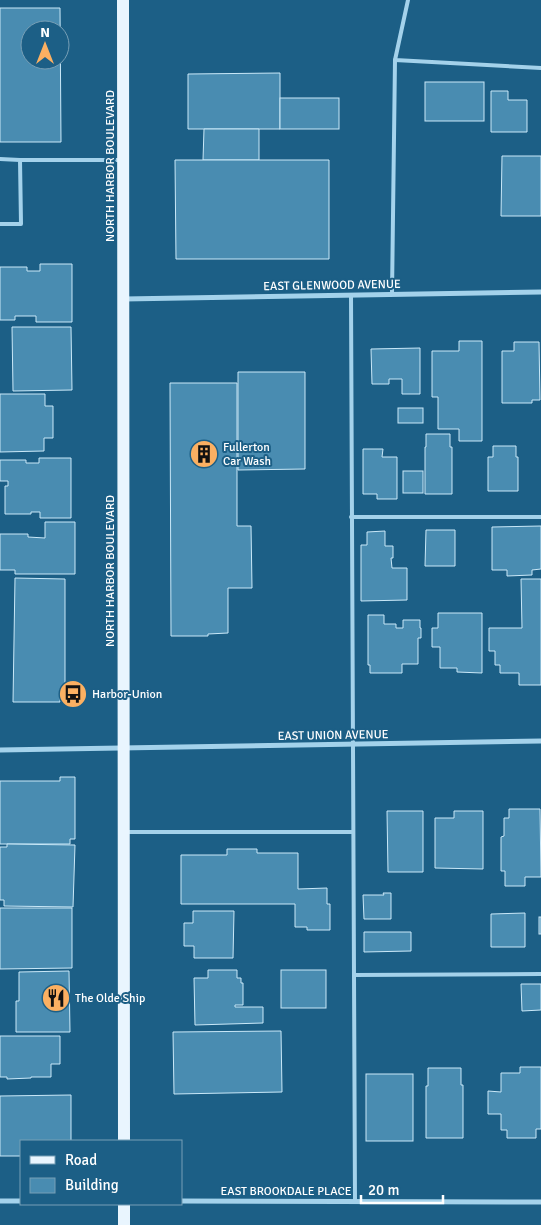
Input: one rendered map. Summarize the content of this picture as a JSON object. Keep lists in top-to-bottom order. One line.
{"streets":{"main road":["NORTH HARBOR BOULEVARD"],"street":["EAST GLENWOOD AVENUE","EAST UNION AVENUE","EAST BROOKDALE PLACE"]},"crossings":[["NORTH HARBOR BOULEVARD","EAST GLENWOOD AVENUE"],["NORTH HARBOR BOULEVARD","EAST UNION AVENUE"]],"places":{"building":["Fullerton Car Wash"],"bus stop":["Harbor-Union"],"restaurant":["The Olde Ship"]},"legend":["Road","Building"],"scale_bar":"20 m","north":"top"}
